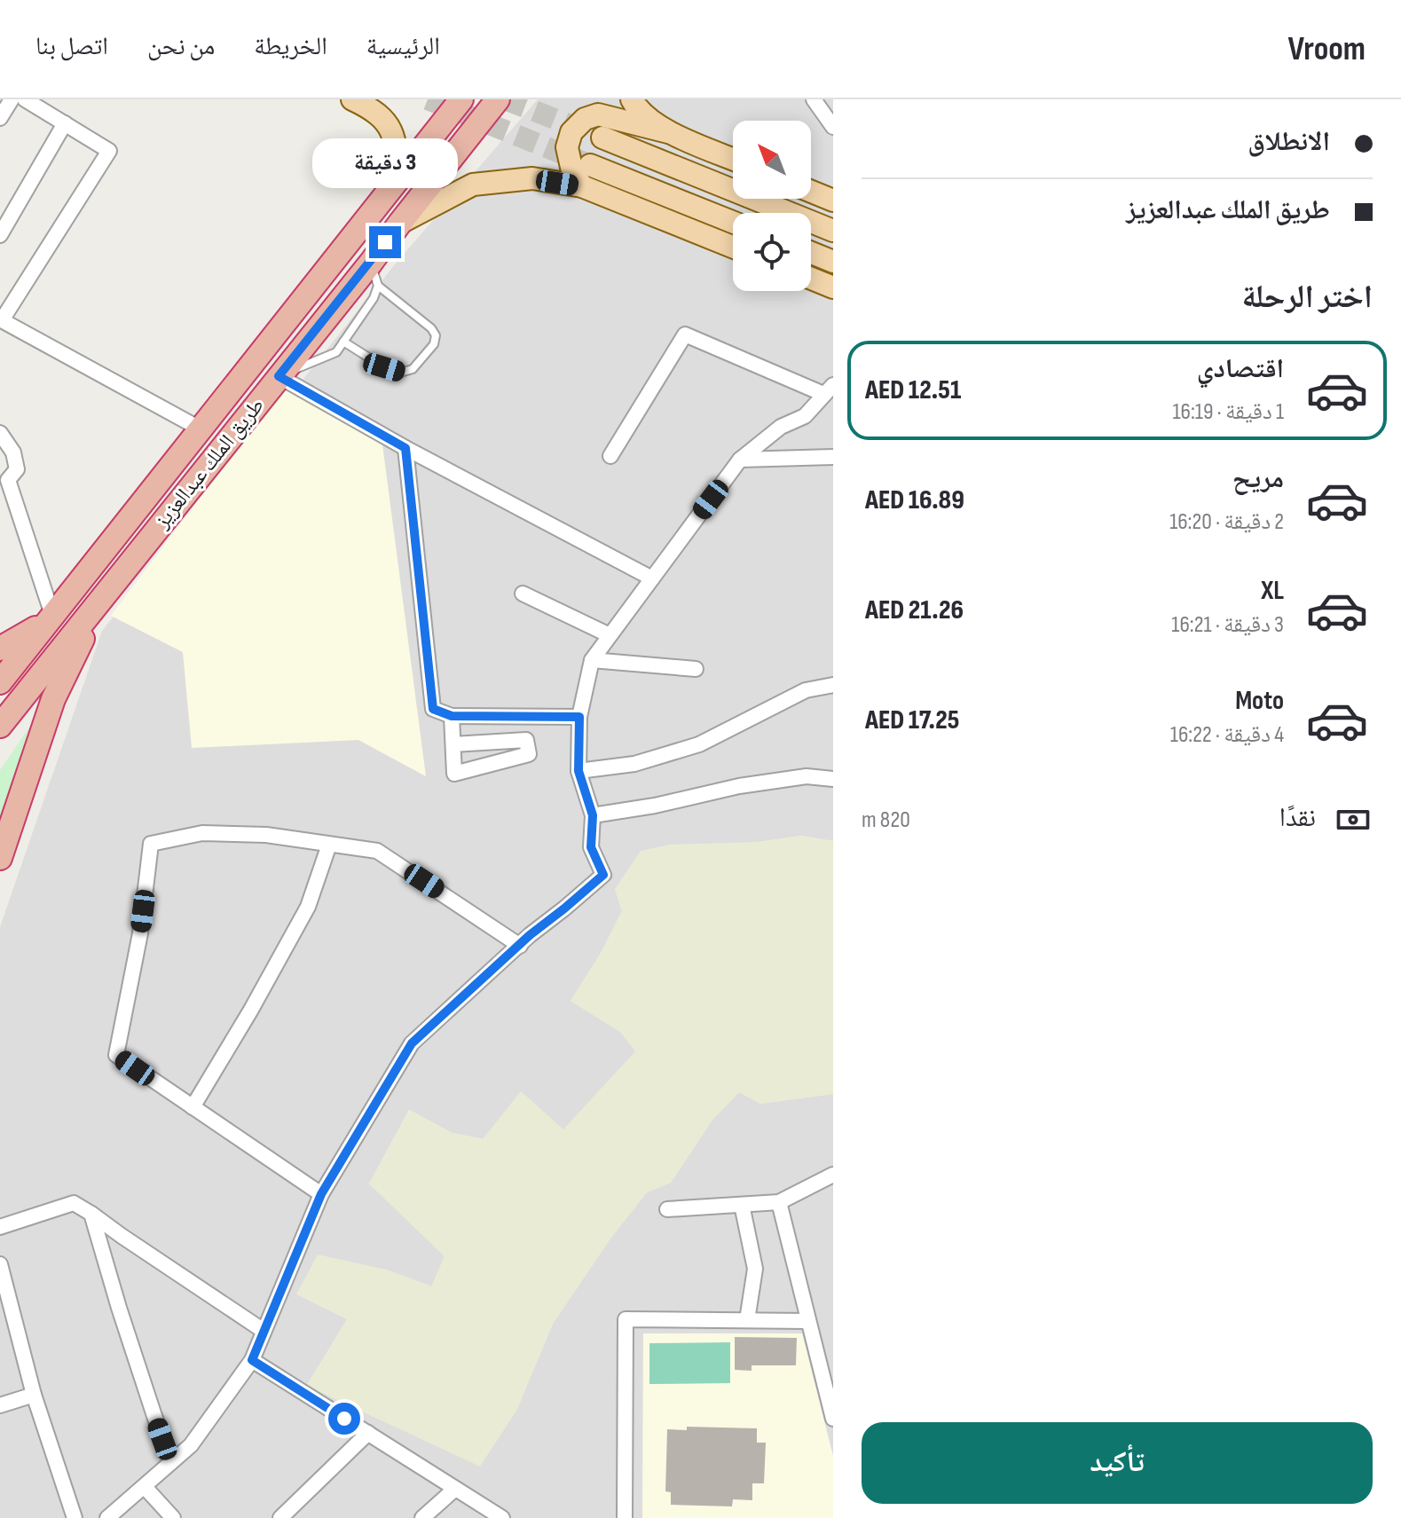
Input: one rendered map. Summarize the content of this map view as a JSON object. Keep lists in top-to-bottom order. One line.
{"streets":{"highway":["طريق الملك عبدالعزيز"]},"north":"top left","page":{"header":"Vroom","nav":["الرئيسية","الخريطة","من نحن","اتصل بنا"],"banner":["الانطلاق","طريق الملك عبدالعزيز"],"bubble":"3 دقيقة","heading":"اختر الرحلة","list":[{"name":"اقتصادي","note":"1 دقيقة · 16:19","value":"AED 12.51"},{"name":"مريح","note":"2 دقيقة · 16:20","value":"AED 16.89"},{"name":"XL","note":"3 دقيقة · 16:21","value":"AED 21.26"},{"name":"Moto","note":"4 دقيقة · 16:22","value":"AED 17.25"}],"pay":["نقدًا","820 m"],"buttons":"تأكيد"}}
